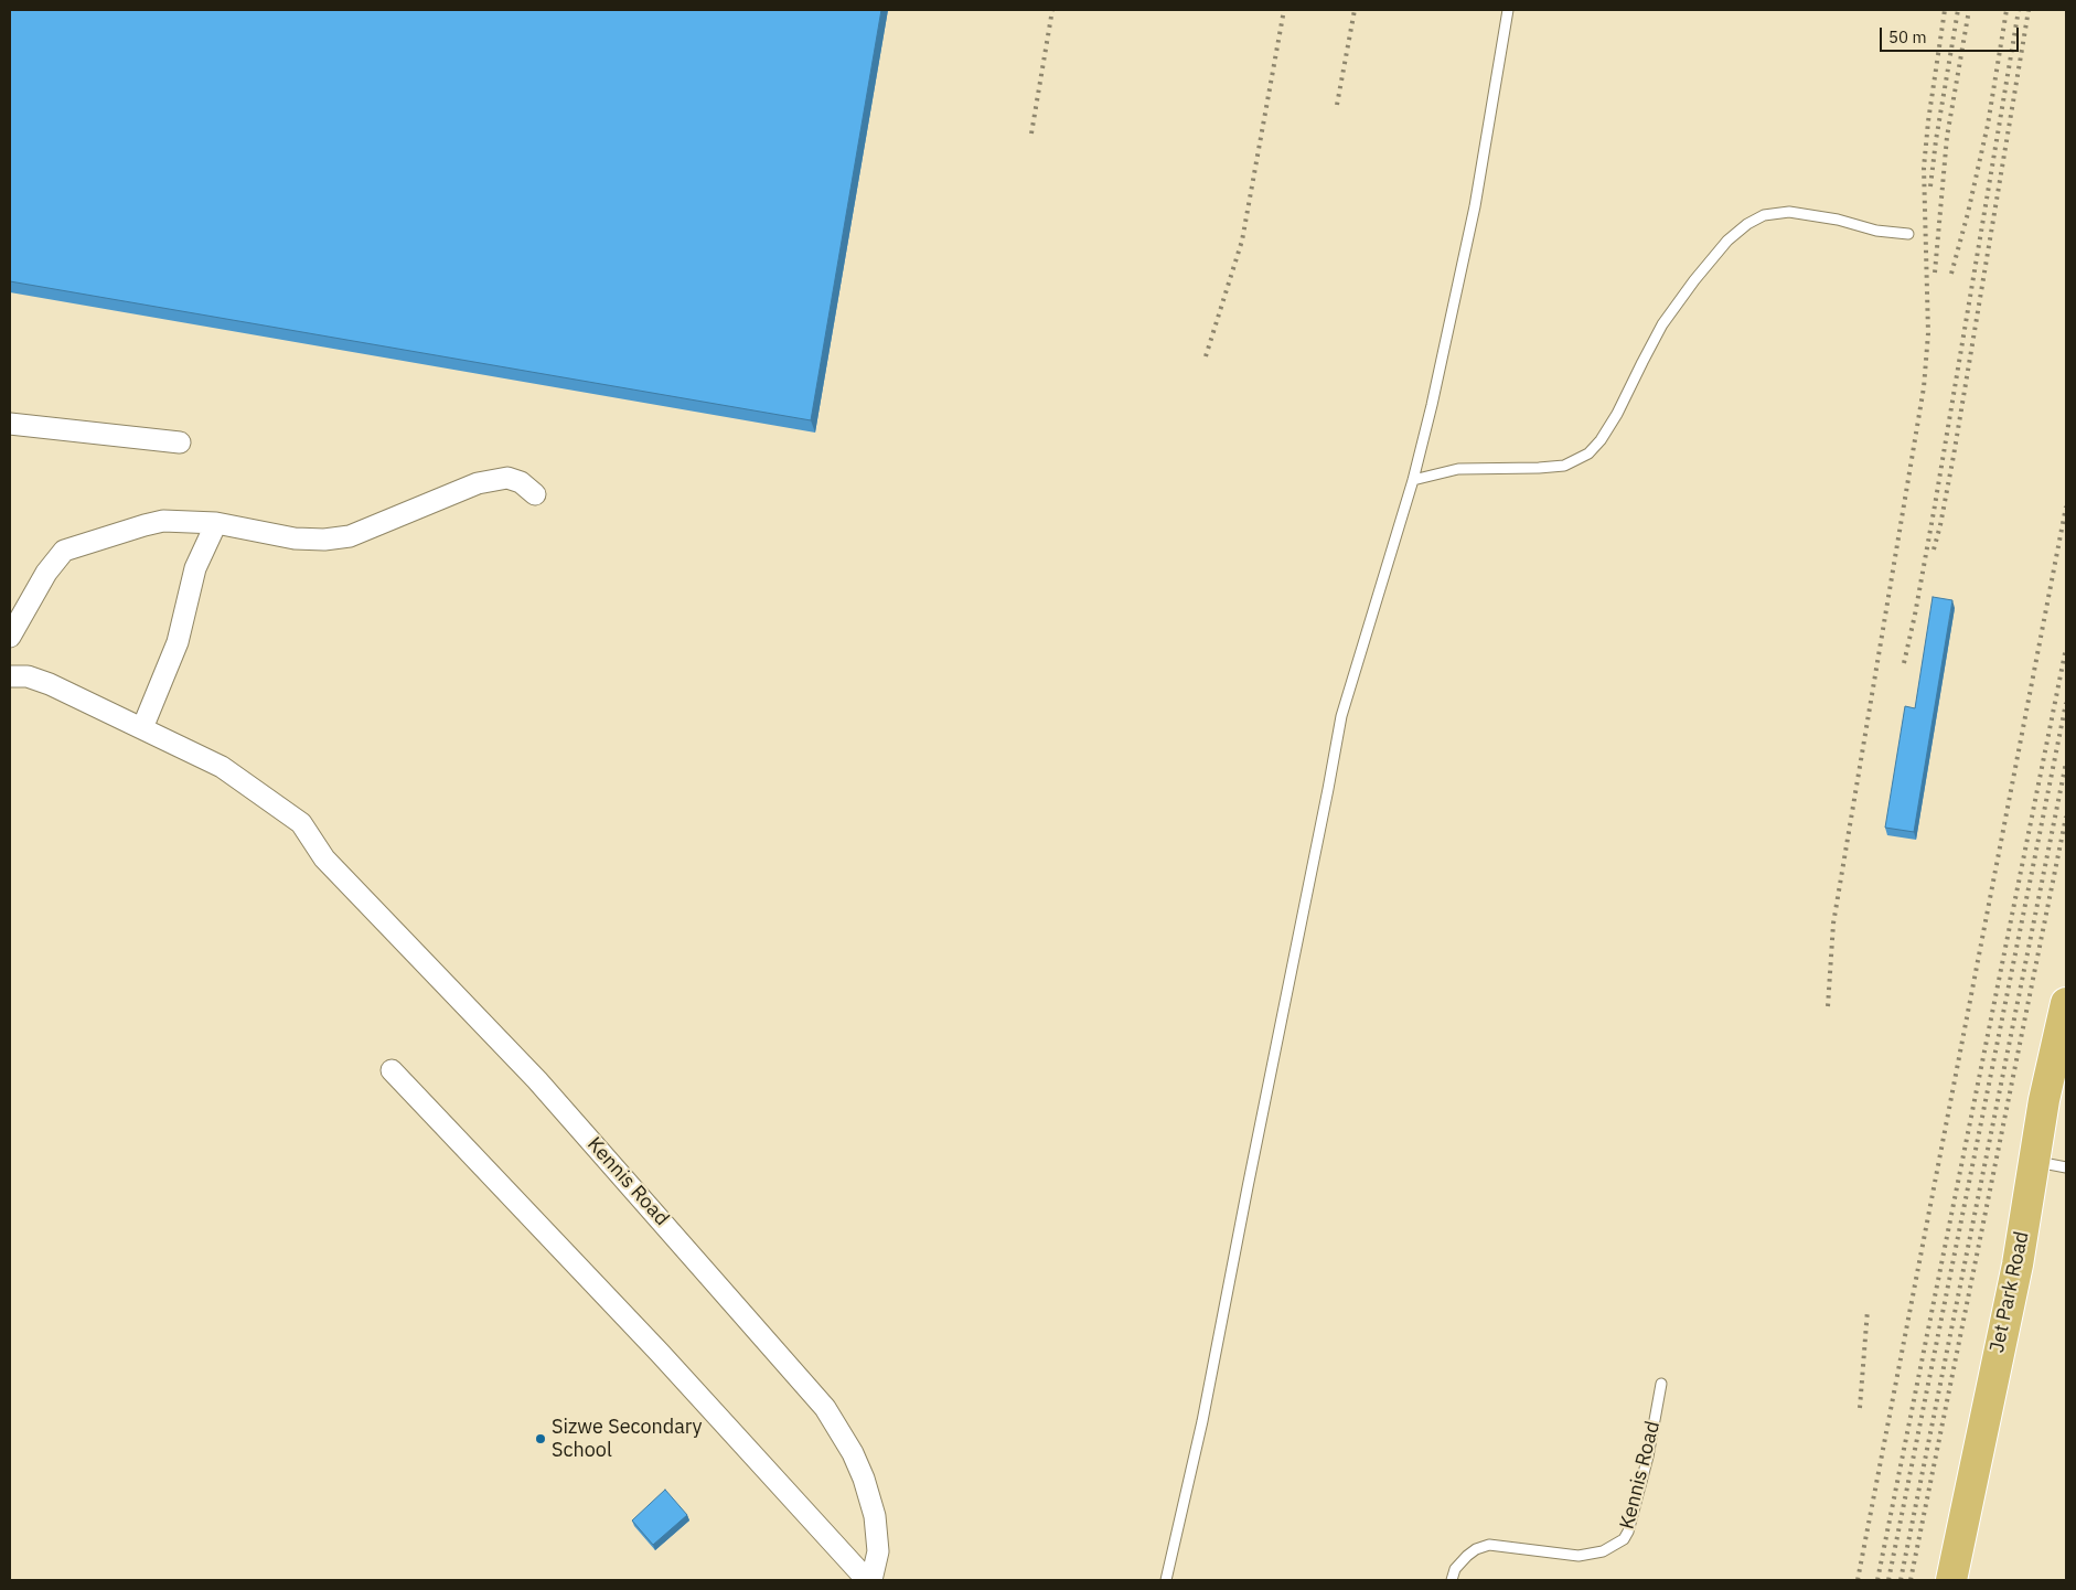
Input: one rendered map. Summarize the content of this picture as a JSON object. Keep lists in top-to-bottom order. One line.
{"streets":{"main road":["Jet Park Road"],"street":["Kennis Road"]},"places":["Sizwe Secondary School"],"scale_bar":"50 m"}
